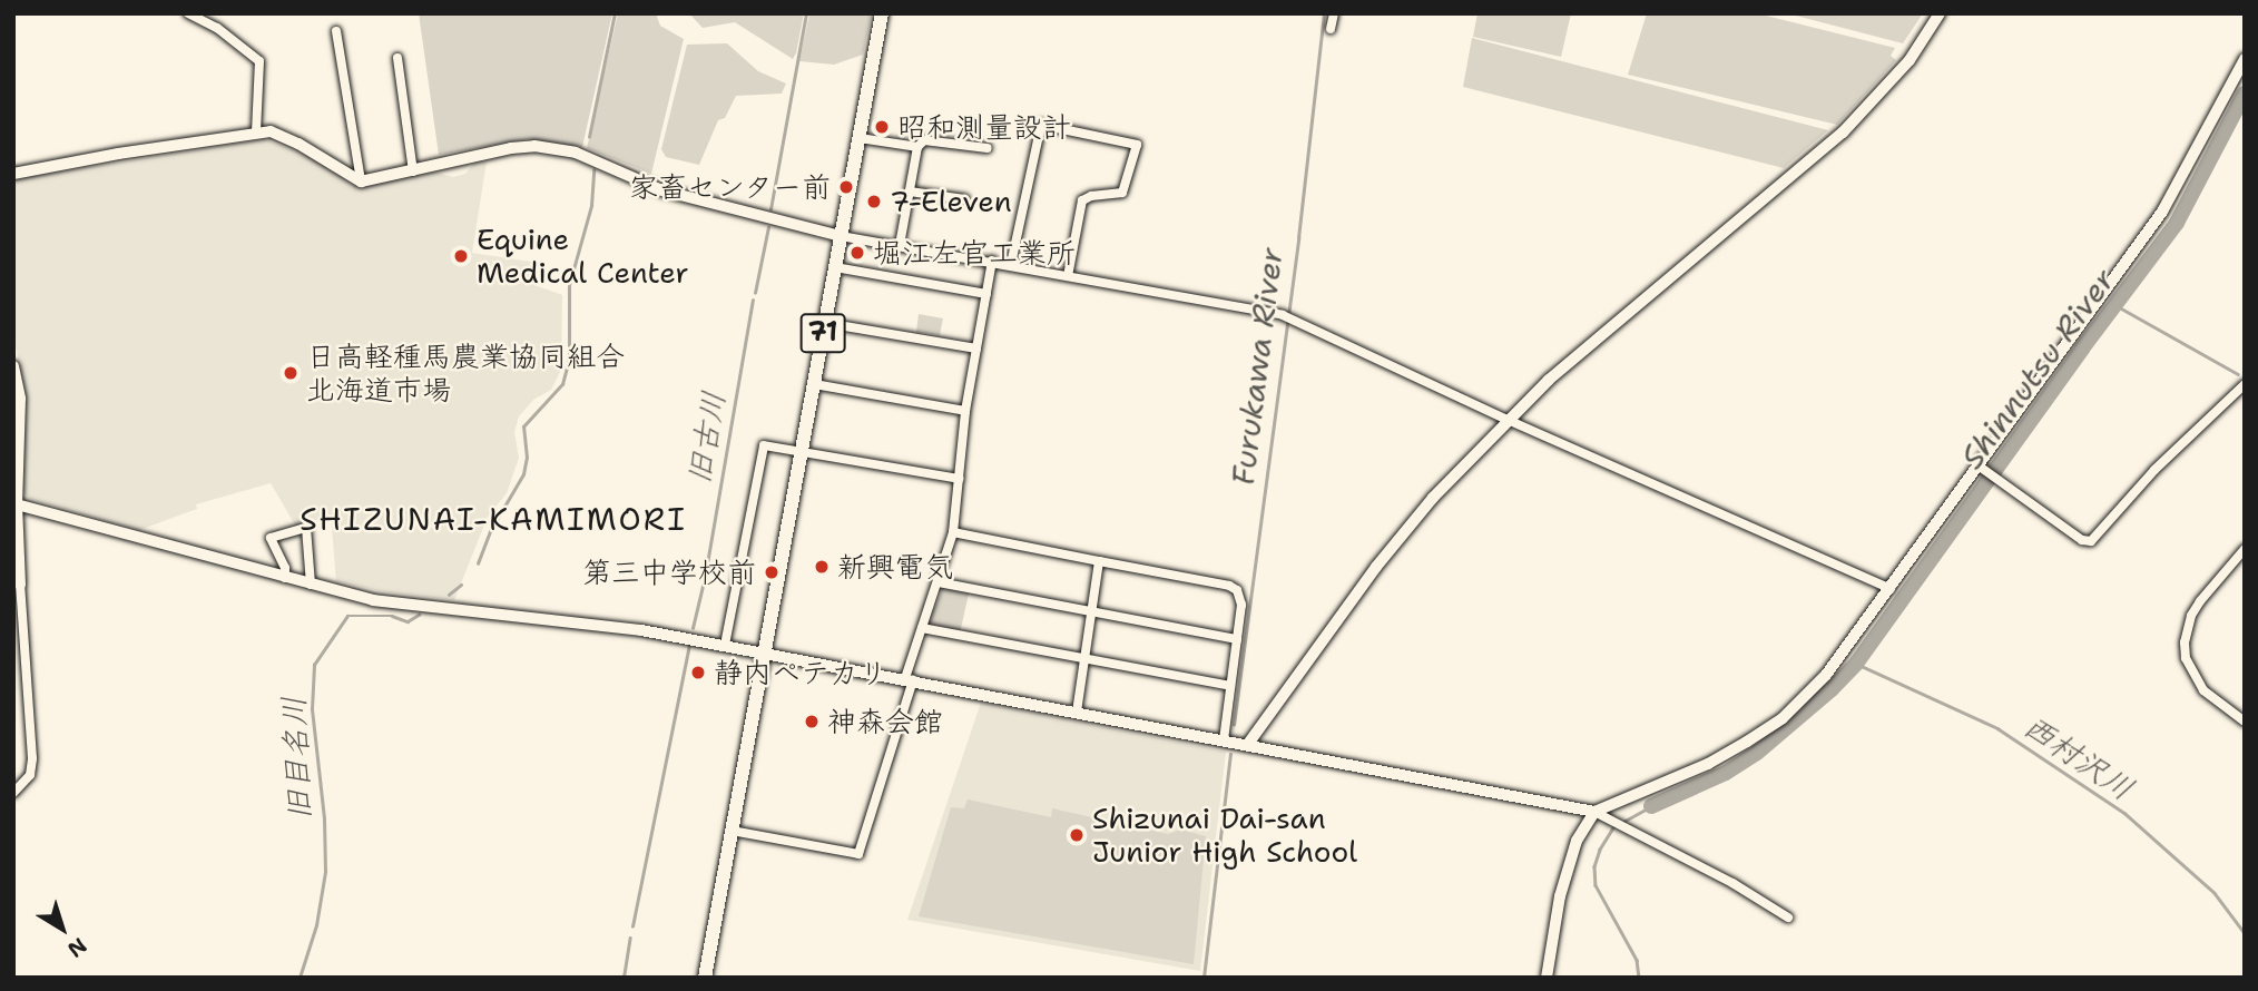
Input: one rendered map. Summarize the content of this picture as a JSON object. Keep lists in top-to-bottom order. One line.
{"streets":{"main road":["71"]},"districts":["SHIZUNAI-KAMIMORI"],"water":["Furukawa River","Shinnutsu River","旧古川","西村沢川","旧目名川"],"places":["昭和測量設計","家畜センター前","7-Eleven","堀江左官工業所","Equine Medical Center","日高軽種馬農業協同組合 北海道市場","新興電気","第三中学校前","静内ぺテカリ","神森会館","Shizunai Dai-san Junior High School"],"north":"bottom right"}
